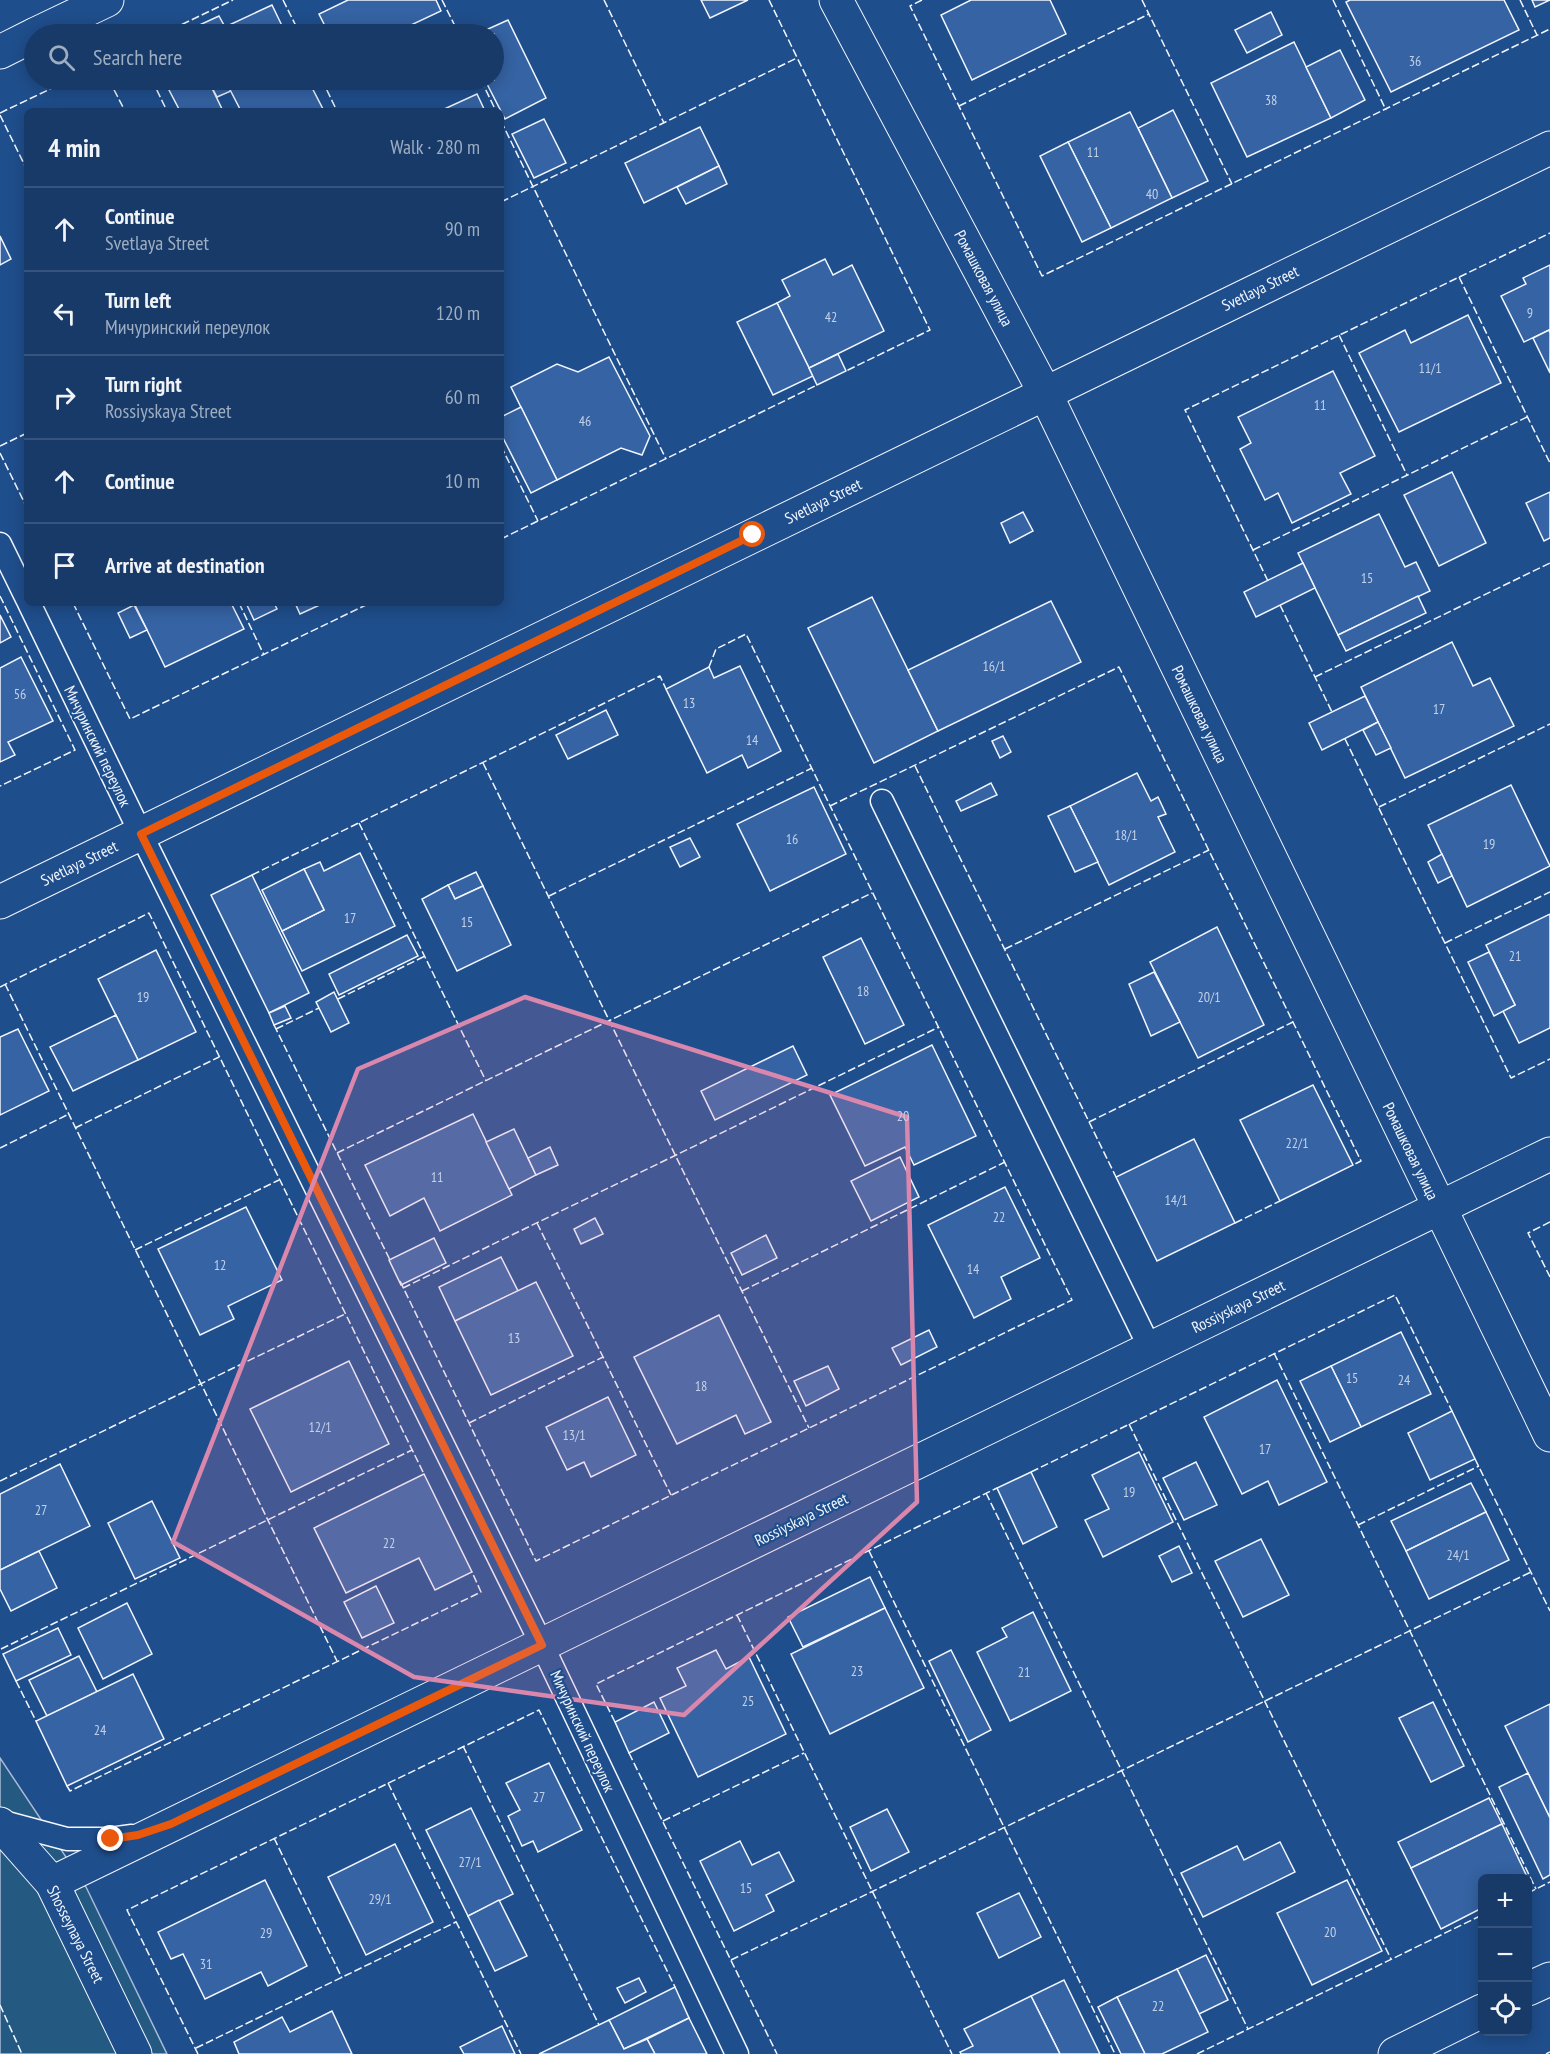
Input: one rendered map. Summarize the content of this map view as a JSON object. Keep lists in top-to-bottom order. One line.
{"streets":{"street":["Ромашковая улица","Svetlaya Street","Rossiyskaya Street","Shosseynaya Street"],"lane":["Мичуринский переулок"]},"crossings":[["Ромашковая улица","Svetlaya Street"],["Ромашковая улица","Rossiyskaya Street"],["Svetlaya Street","Мичуринский переулок"],["Мичуринский переулок","Rossiyskaya Street"],["Rossiyskaya Street","Shosseynaya Street"]],"house_numbers":["36","38","11","40","9","42","11/1","11","46","15","16/1","56","13","17","14","18/1","16","19","17","15","21","18","19","20/1","20","22/1","11","14/1","22","12","14","13","15","24","18","12/1","13/1","17","19","27","22","24/1","23","21","25","24","27","27/1","15","29/1","20","29","31","22"],"page":{"search":"Search here","heading":["4 min","Walk · 280 m"],"list":[["Continue","Svetlaya Street","90 m"],["Turn left","Мичуринский переулок","120 m"],["Turn right","Rossiyskaya Street","60 m"],["Continue","10 m"],"Arrive at destination"],"map_buttons":["+","−"]}}
